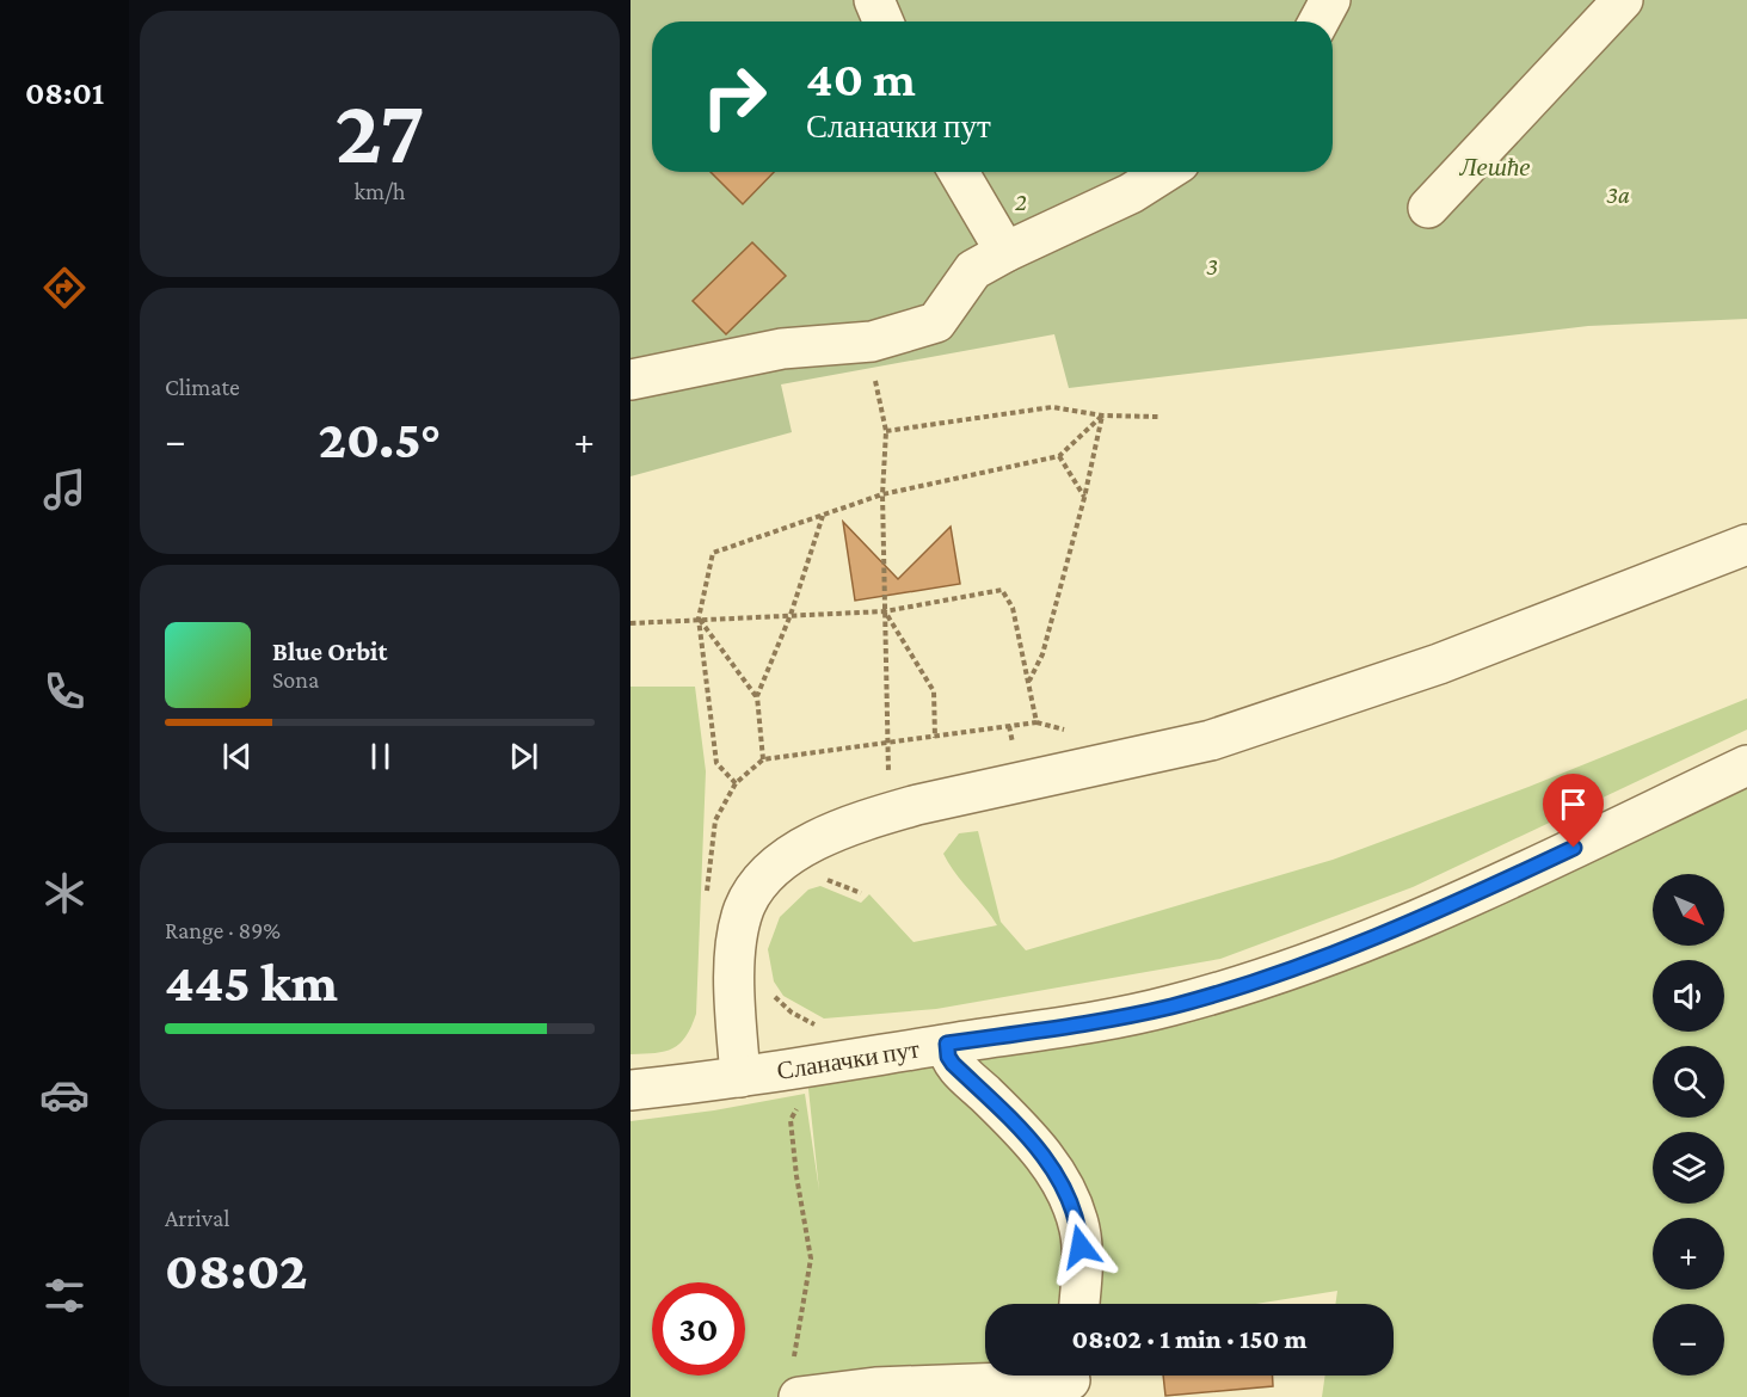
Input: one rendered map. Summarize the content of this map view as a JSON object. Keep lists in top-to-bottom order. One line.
{"streets":{"street":["Сланачки пут"]},"parks":["Лешће","3a","2","3"],"north":"bottom right","page":{"tabs":"08:01","tile":[["27","km/h"],"Climate",["Range · 89%","445 km"],["Arrival","08:02"]],"turn":["40 m","Сланачки пут"],"heat":["−","20.5°","+"],"song":["Blue Orbit","Sona"],"map_buttons":["+","−"],"limit":"30","trip":"08:02 · 1 min · 150 m"}}
